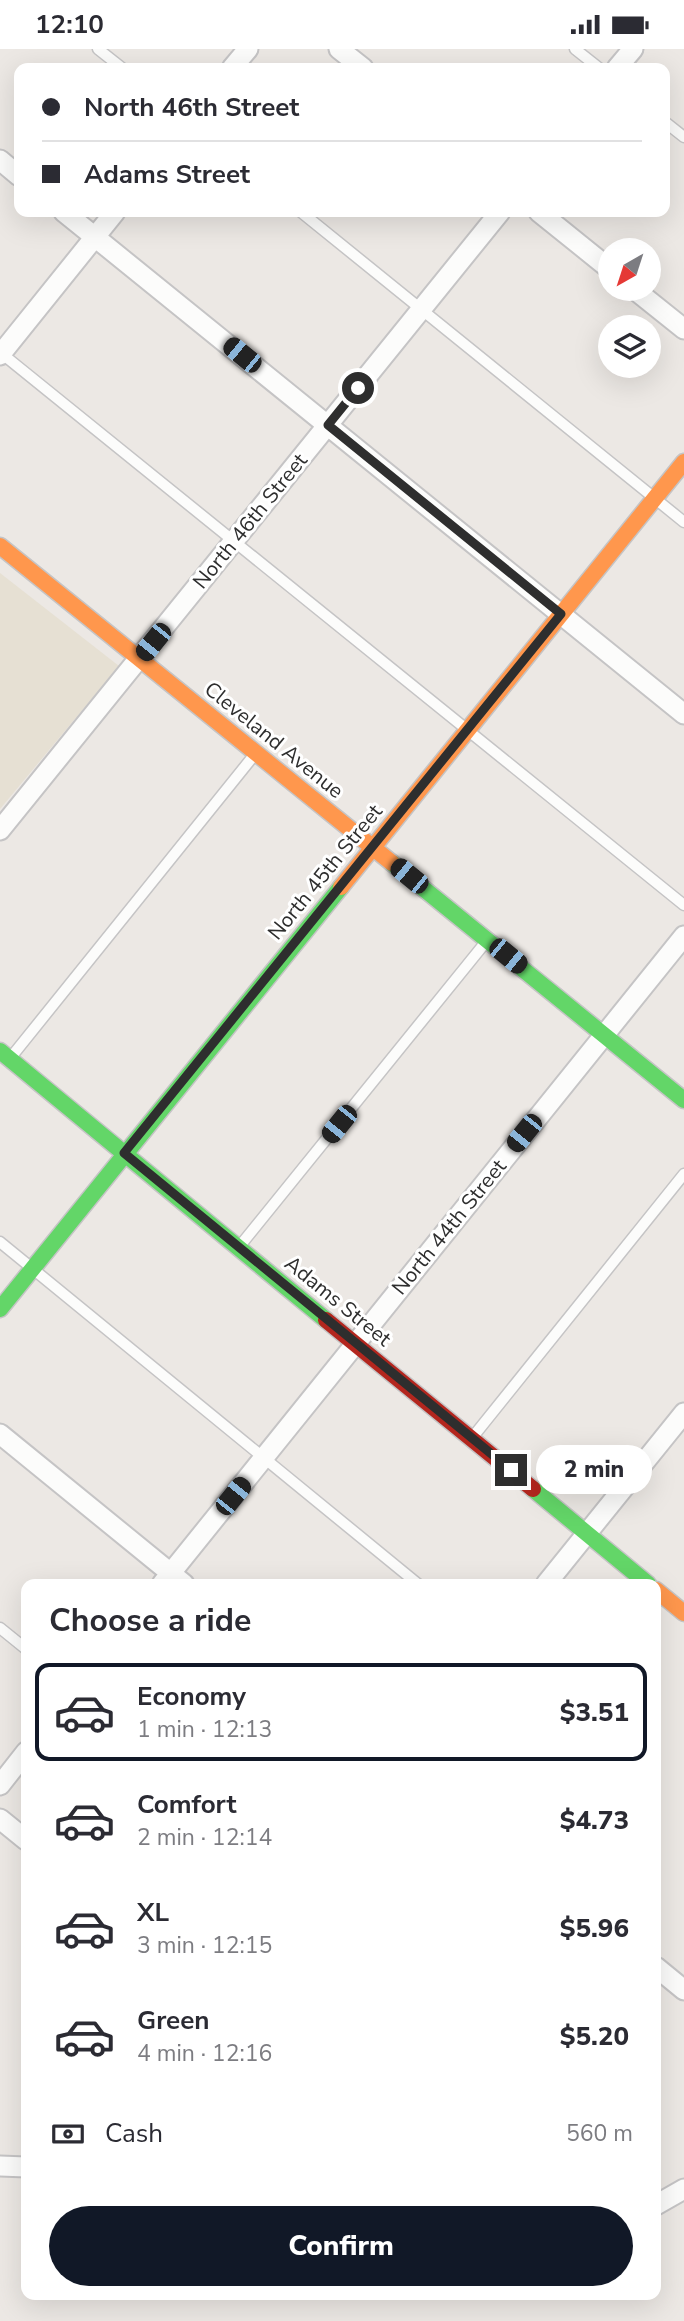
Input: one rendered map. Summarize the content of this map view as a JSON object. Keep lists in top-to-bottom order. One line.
{"streets":{"street":["North 46th Street","Cleveland Avenue","North 45th Street","North 44th Street","Adams Street"]},"crossings":[["North 46th Street","Cleveland Avenue"],["Cleveland Avenue","North 45th Street"],["Cleveland Avenue","North 44th Street"],["North 45th Street","Adams Street"],["North 44th Street","Adams Street"]],"north":"bottom left","page":{"status":"12:10","banner":["North 46th Street","Adams Street"],"bubble":"2 min","heading":"Choose a ride","list":[{"name":"Economy","note":"1 min · 12:13","value":"$3.51"},{"name":"Comfort","note":"2 min · 12:14","value":"$4.73"},{"name":"XL","note":"3 min · 12:15","value":"$5.96"},{"name":"Green","note":"4 min · 12:16","value":"$5.20"}],"pay":["Cash","560 m"],"buttons":"Confirm"}}
